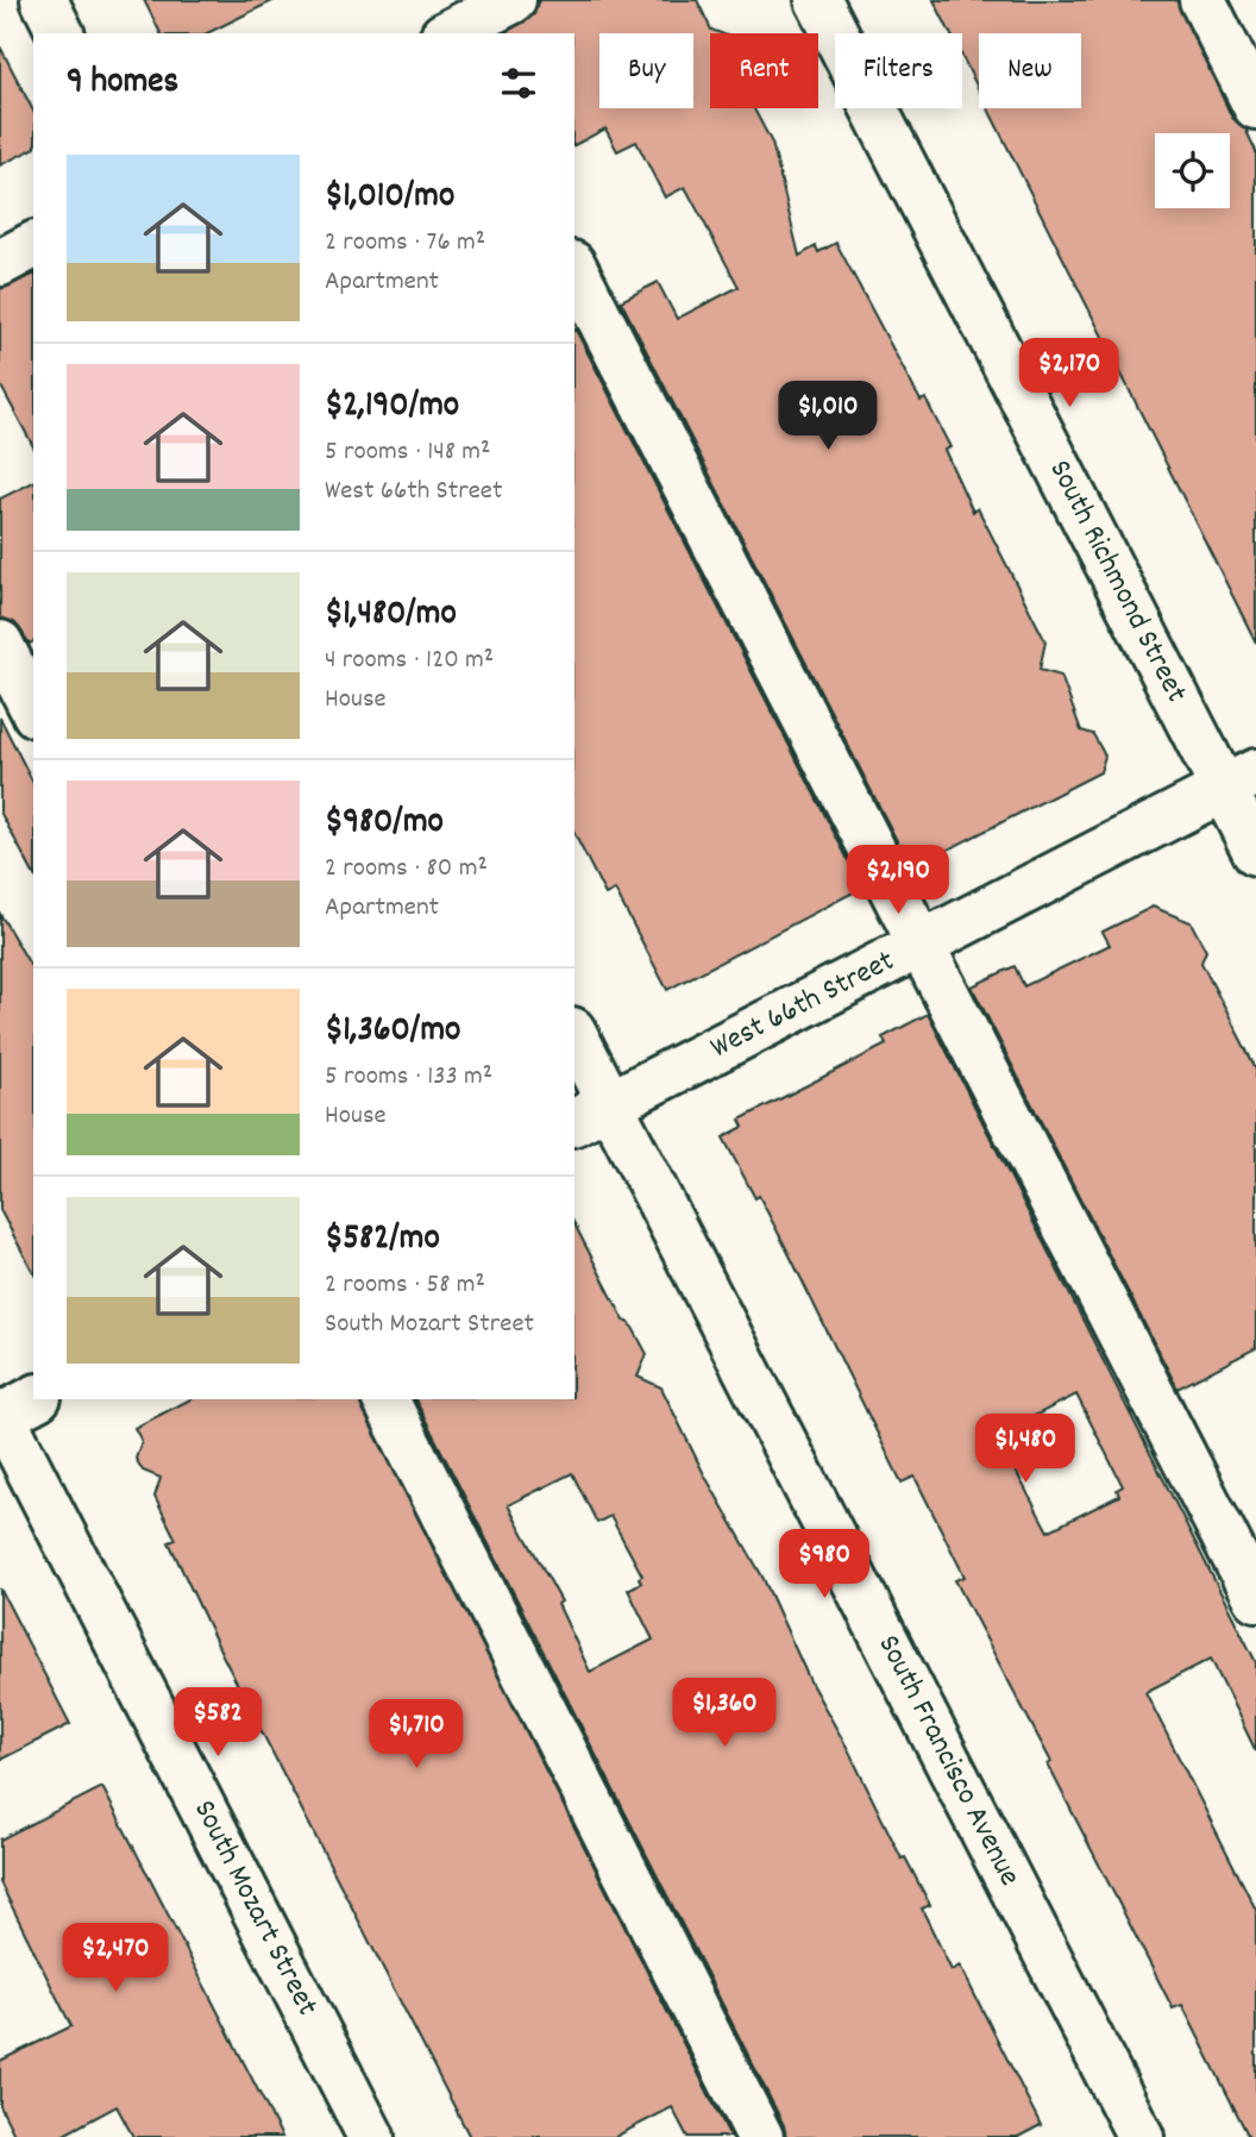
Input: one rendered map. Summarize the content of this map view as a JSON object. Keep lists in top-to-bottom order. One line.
{"streets":{"street":["South Richmond Street","West 66th Street","South Francisco Avenue","South Mozart Street"]},"crossings":[["South Richmond Street","West 66th Street"],["West 66th Street","South Francisco Avenue"]],"page":{"chip":["Buy","Rent","Filters","New"],"heading":"9 homes","list":[{"name":"$1,010/mo","note":"2 rooms · 76 m² · Apartment"},{"name":"$2,190/mo","note":"5 rooms · 148 m² · West 66th Street"},{"name":"$1,480/mo","note":"4 rooms · 120 m² · House"},{"name":"$980/mo","note":"2 rooms · 80 m² · Apartment"},{"name":"$1,360/mo","note":"5 rooms · 133 m² · House"},{"name":"$582/mo","note":"2 rooms · 58 m² · South Mozart Street"}],"price":["$2,170","$1,010","$2,190","$1,480","$980","$1,360","$582","$1,710","$2,470"]}}
